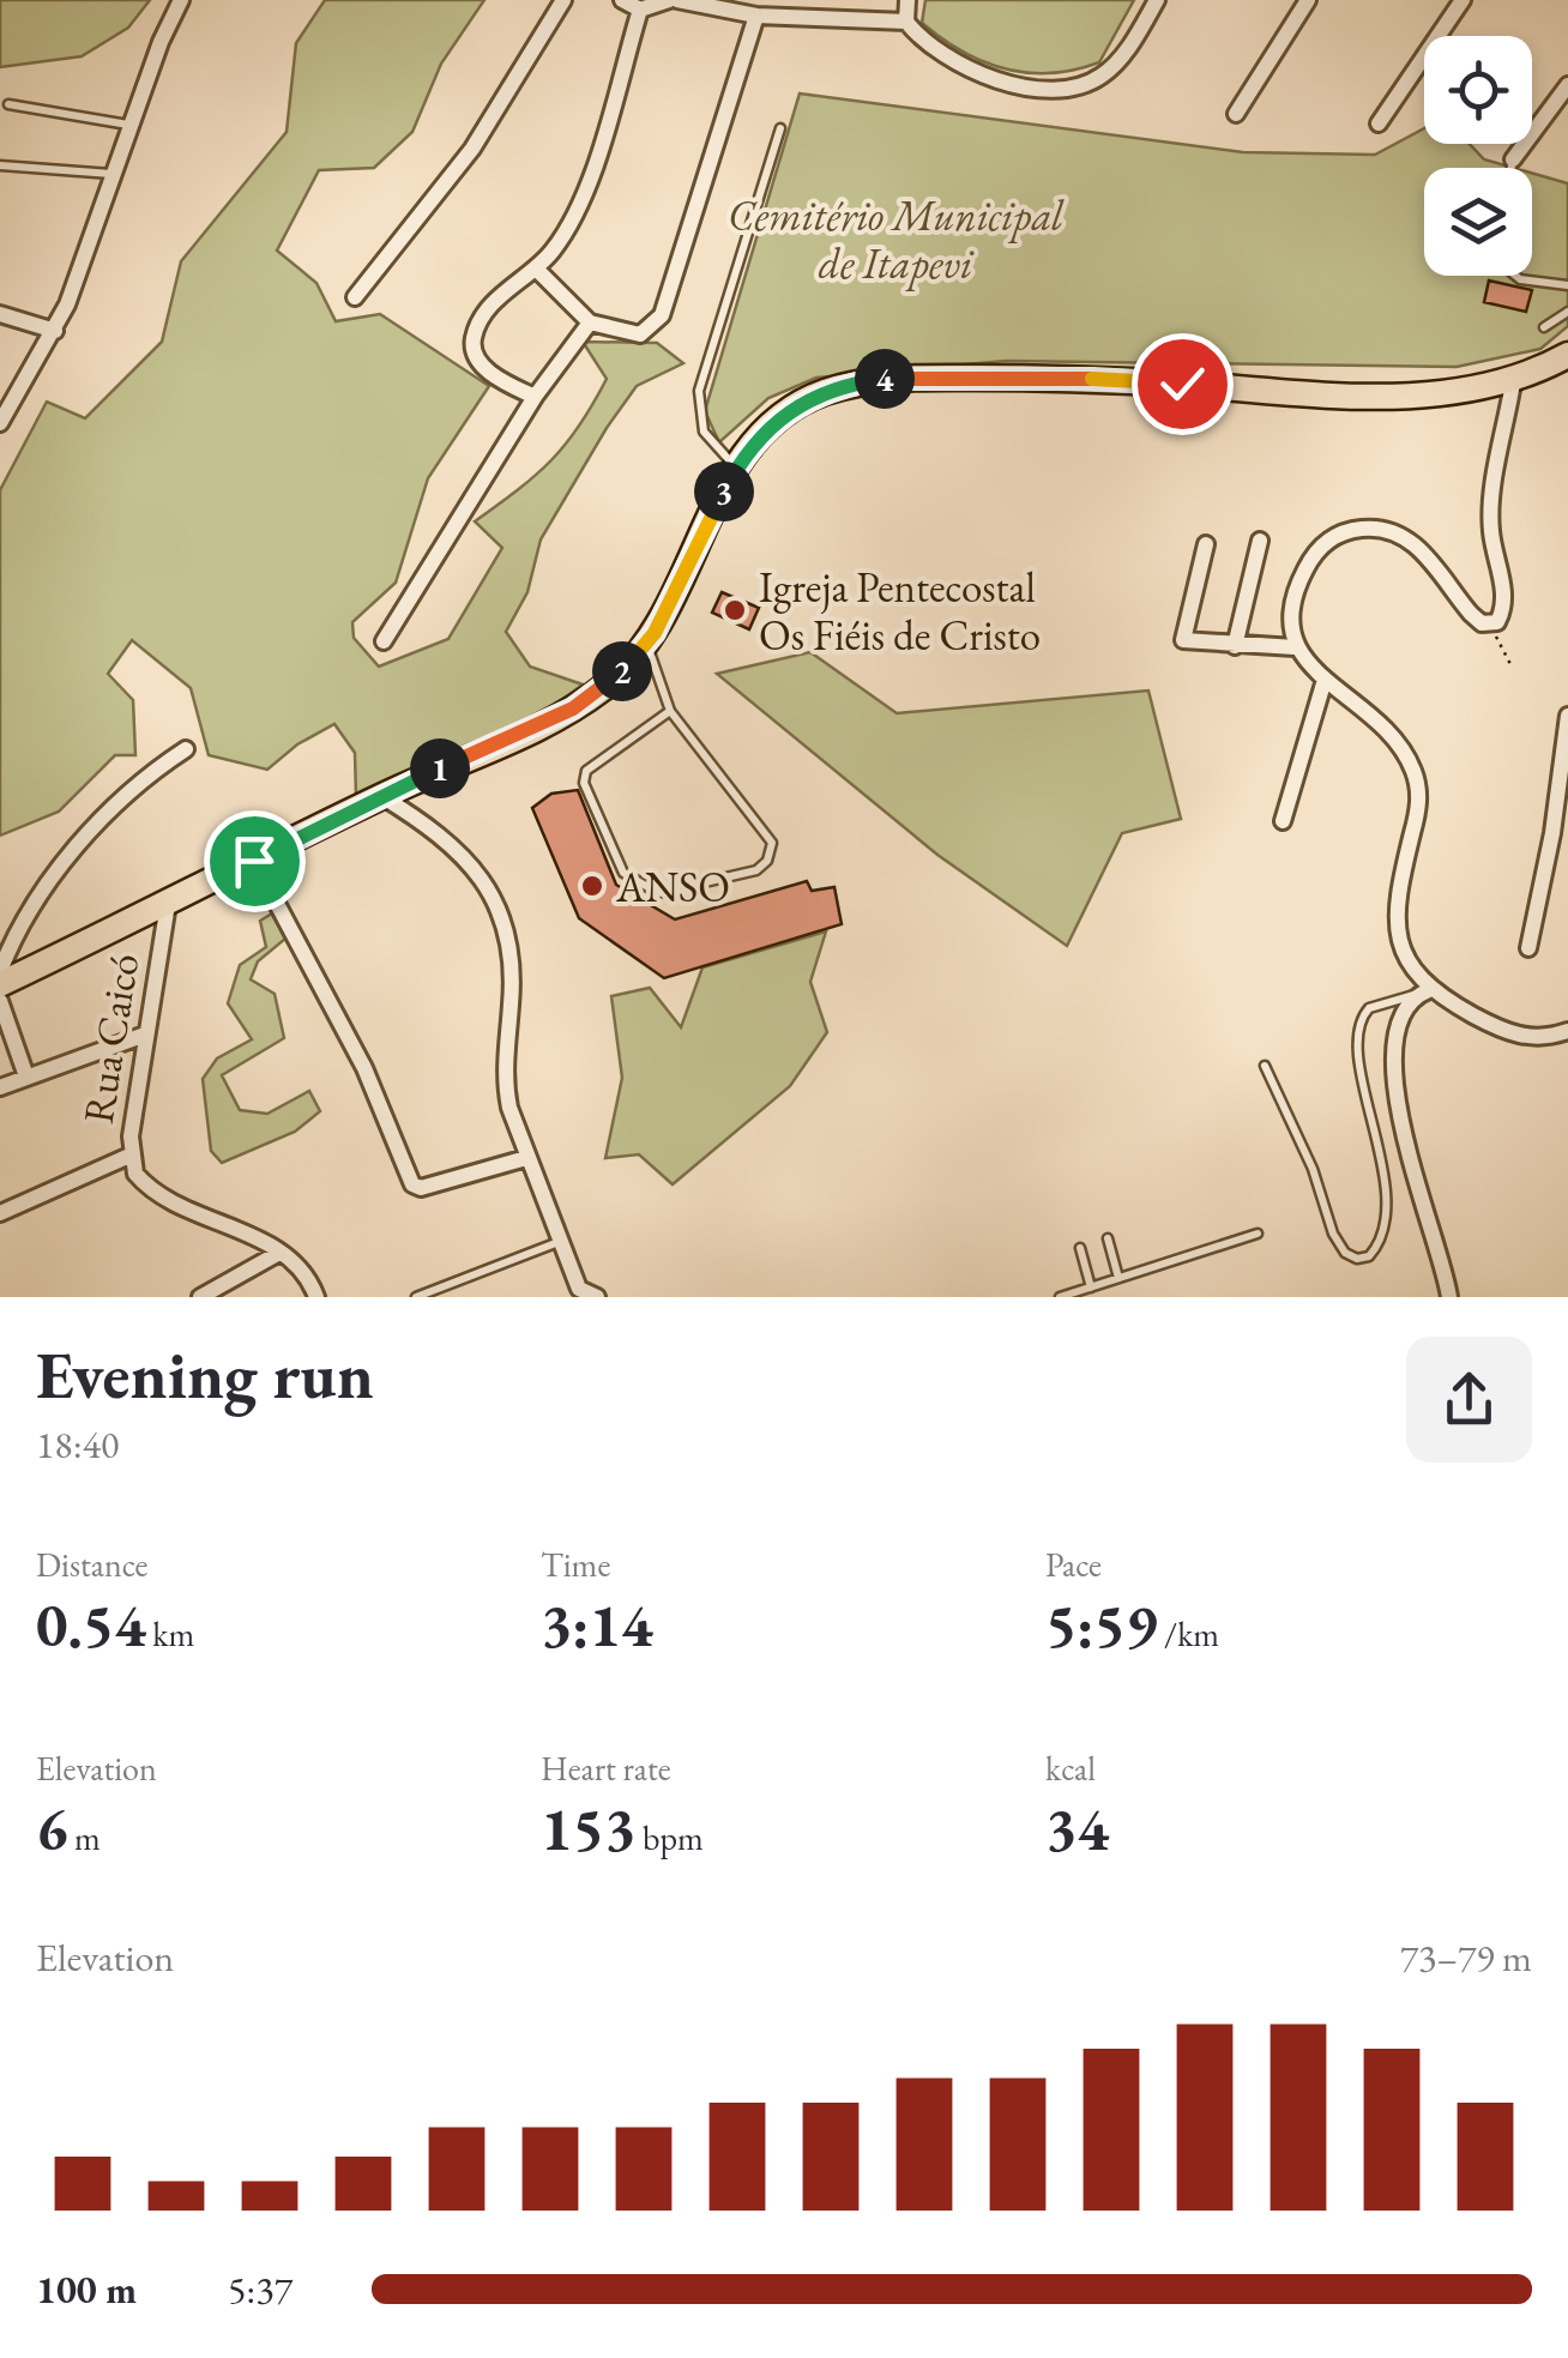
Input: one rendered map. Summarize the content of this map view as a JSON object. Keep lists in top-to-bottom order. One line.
{"streets":{"street":["Rua Caicó"]},"parks":["Cemitério Municipal de Itapevi"],"places":["Igreja Pentecostal Os Fiéis de Cristo","ANSO"],"page":{"pins":["4","3","2","1"],"heading":["Evening run","18:40"],"stats":[["Distance","0.54 km"],["Time","3:14"],["Pace","5:59 /km"],["Elevation","6 m"],["Heart rate","153 bpm"],["kcal","34"]],"chart":["Elevation","73–79 m"],"list":[{"name":"100 m","note":"5:37"}]}}
